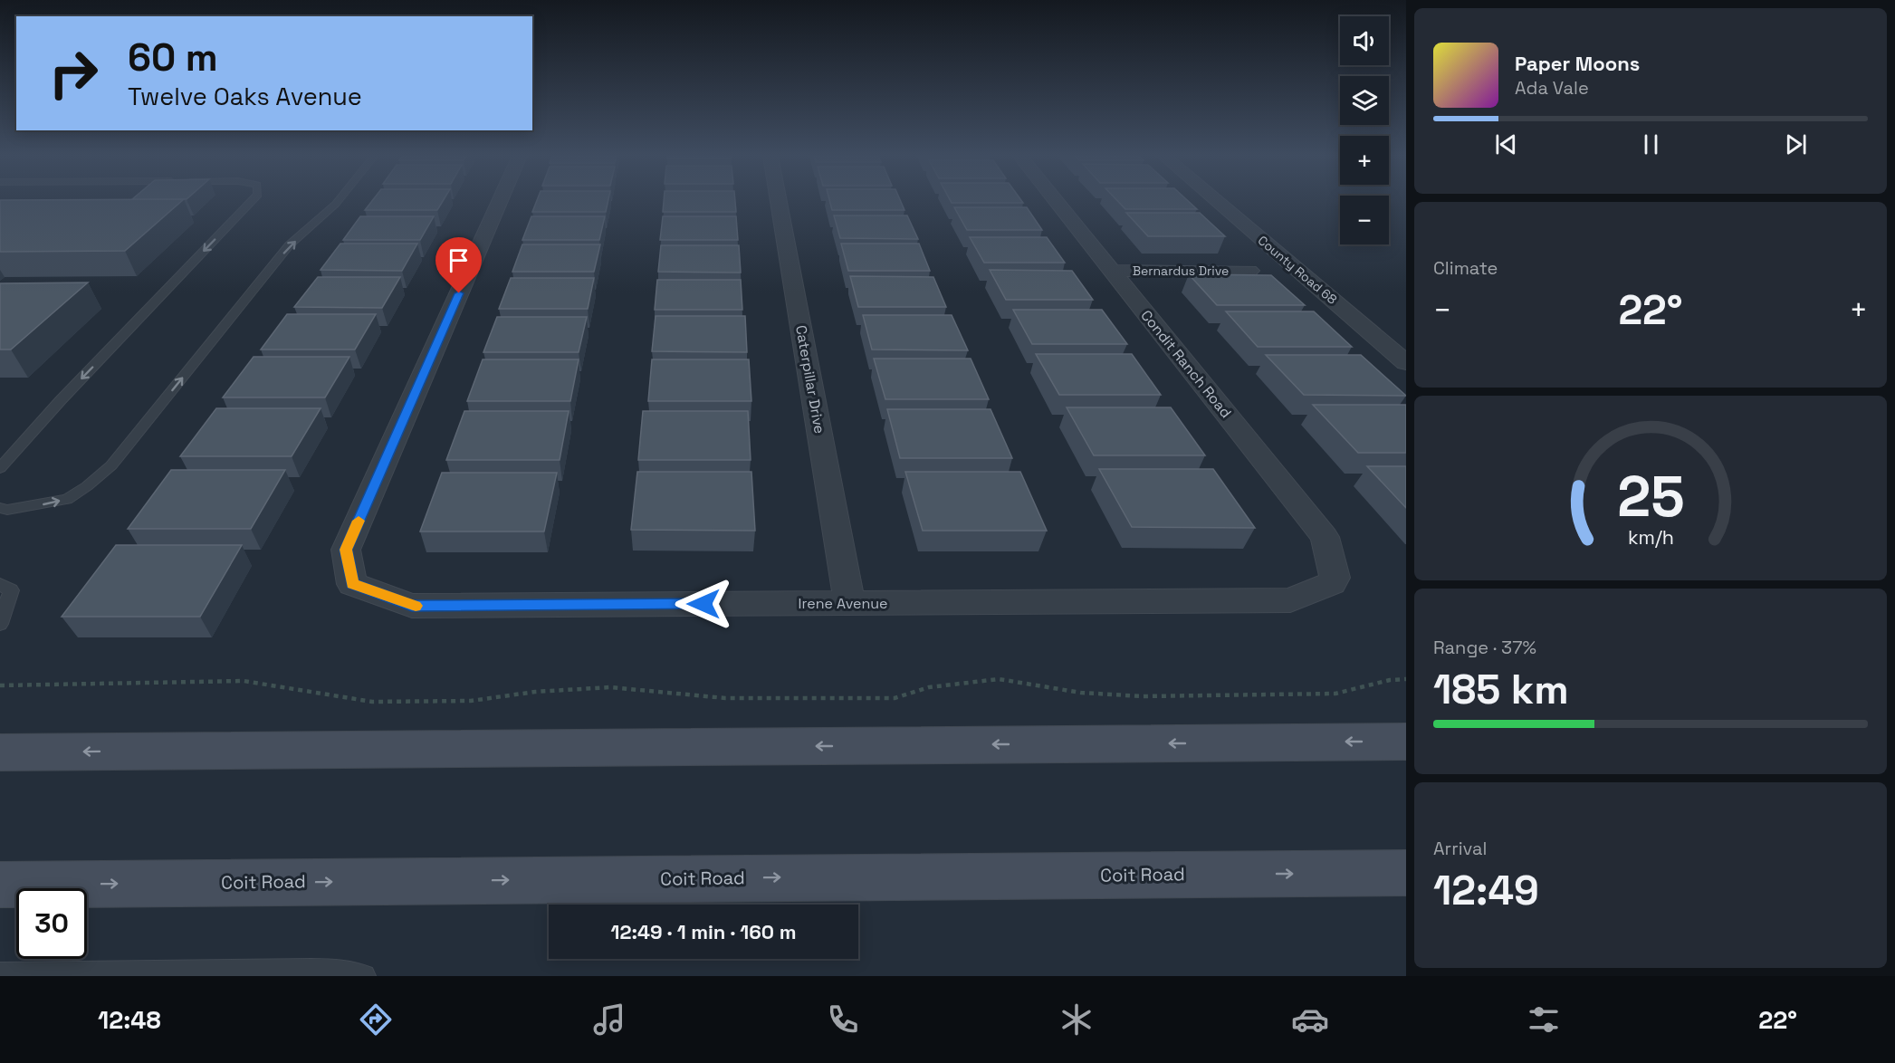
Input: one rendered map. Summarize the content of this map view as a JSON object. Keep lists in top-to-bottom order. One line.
{"streets":{"main road":["Coit Road"],"street":["County Road 68","Bernardus Drive","Condit Ranch Road","Caterpillar Drive","Irene Avenue"]},"crossings":[["Bernardus Drive","Condit Ranch Road"],["Condit Ranch Road","Irene Avenue"],["Caterpillar Drive","Irene Avenue"]],"page":{"map_buttons":["+","−"],"turn":["60 m","Twelve Oaks Avenue"],"song":["Paper Moons","Ada Vale"],"tile":["Climate",["Range · 37%","185 km"],["Arrival","12:49"]],"heat":["−","22°","+"],"limit":"30","trip":"12:49 · 1 min · 160 m","tabs":["12:48","22°"],"gauge":["25","km/h"]}}
